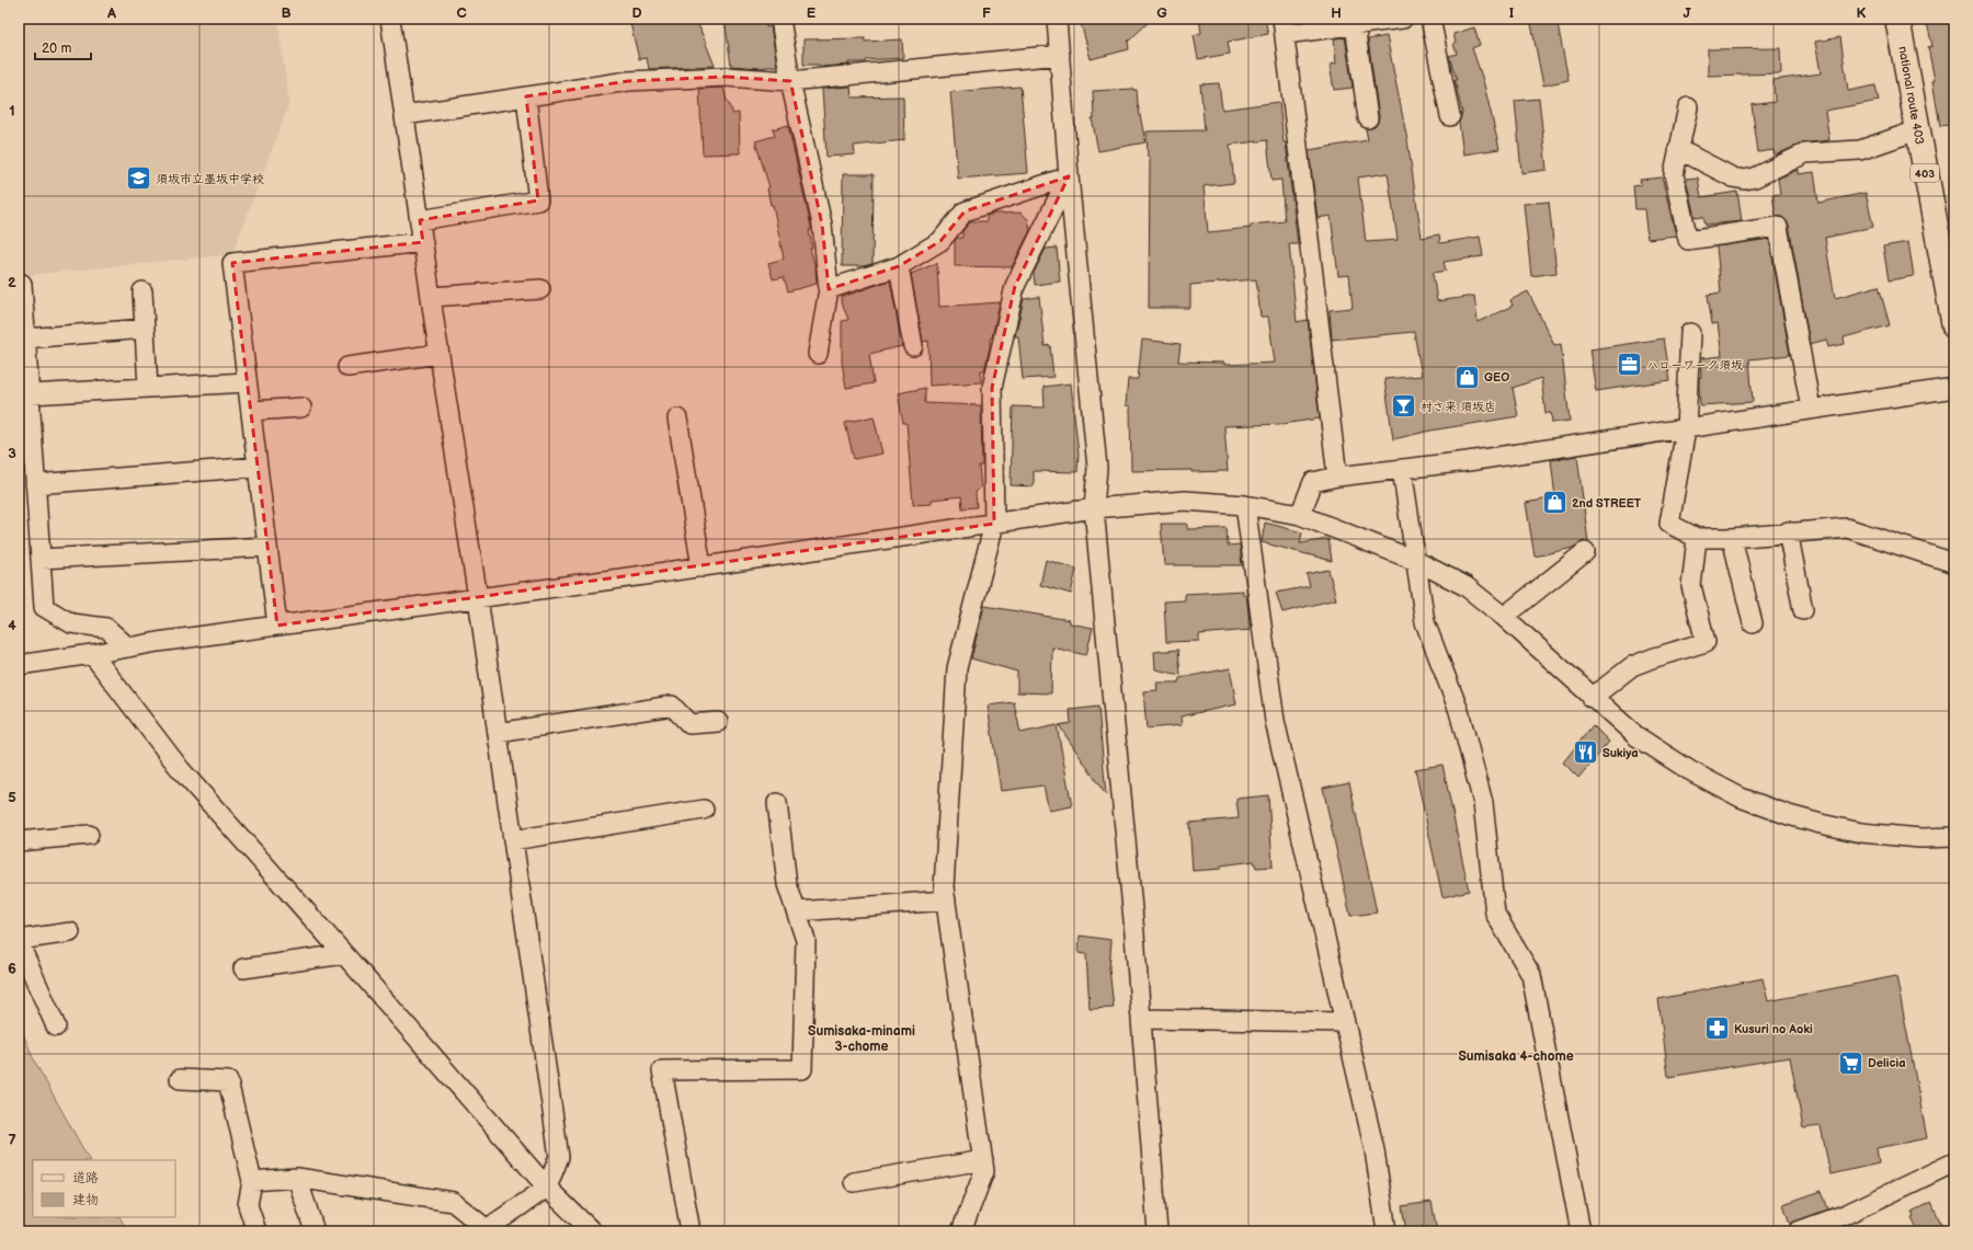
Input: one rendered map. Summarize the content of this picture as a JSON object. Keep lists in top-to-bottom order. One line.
{"streets":{"highway":["national route 403","403"]},"districts":["Sumisaka-minami 3-chome","Sumisaka 4-chome"],"places":{"school or university":["須坂市立墨坂中学校"],"office":["ハローワーク須坂"],"shop":["GEO","2nd STREET"],"bar":["村さ来 須坂店"],"restaurant":["Sukiya"],"pharmacy":["Kusuri no Aoki"],"supermarket":["Delicia"]},"legend":["道路","建物"],"scale_bar":"20 m","grid":{"columns":["A","B","C","D","E","F","G","H","I","J","K"],"rows":["1","2","3","4","5","6","7"]}}
